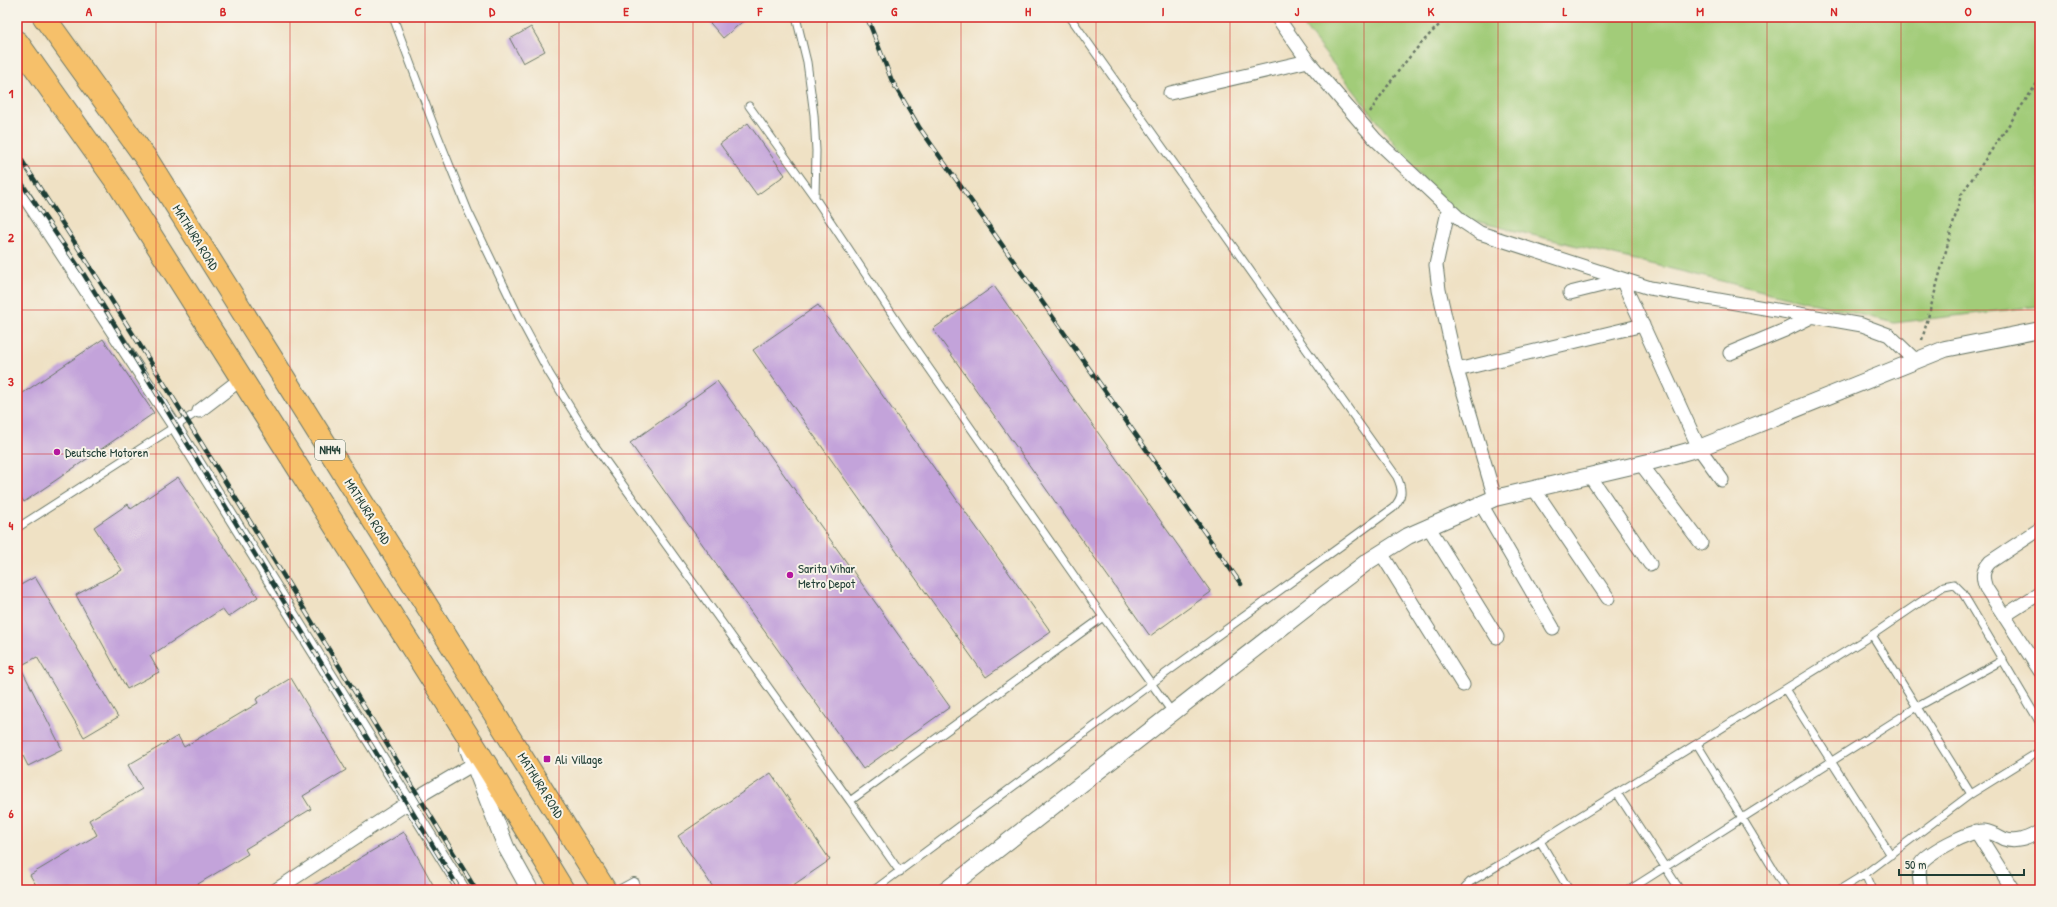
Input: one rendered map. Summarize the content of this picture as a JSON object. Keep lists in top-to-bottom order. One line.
{"streets":{"highway":["MATHURA ROAD","NH44"]},"places":{"other":["Deutsche Motoren","Sarita Vihar Metro Depot"],"transit":["Ali Village"]},"scale_bar":"50 m","grid":{"columns":["A","B","C","D","E","F","G","H","I","J","K","L","M","N","O"],"rows":["1","2","3","4","5","6"]}}
